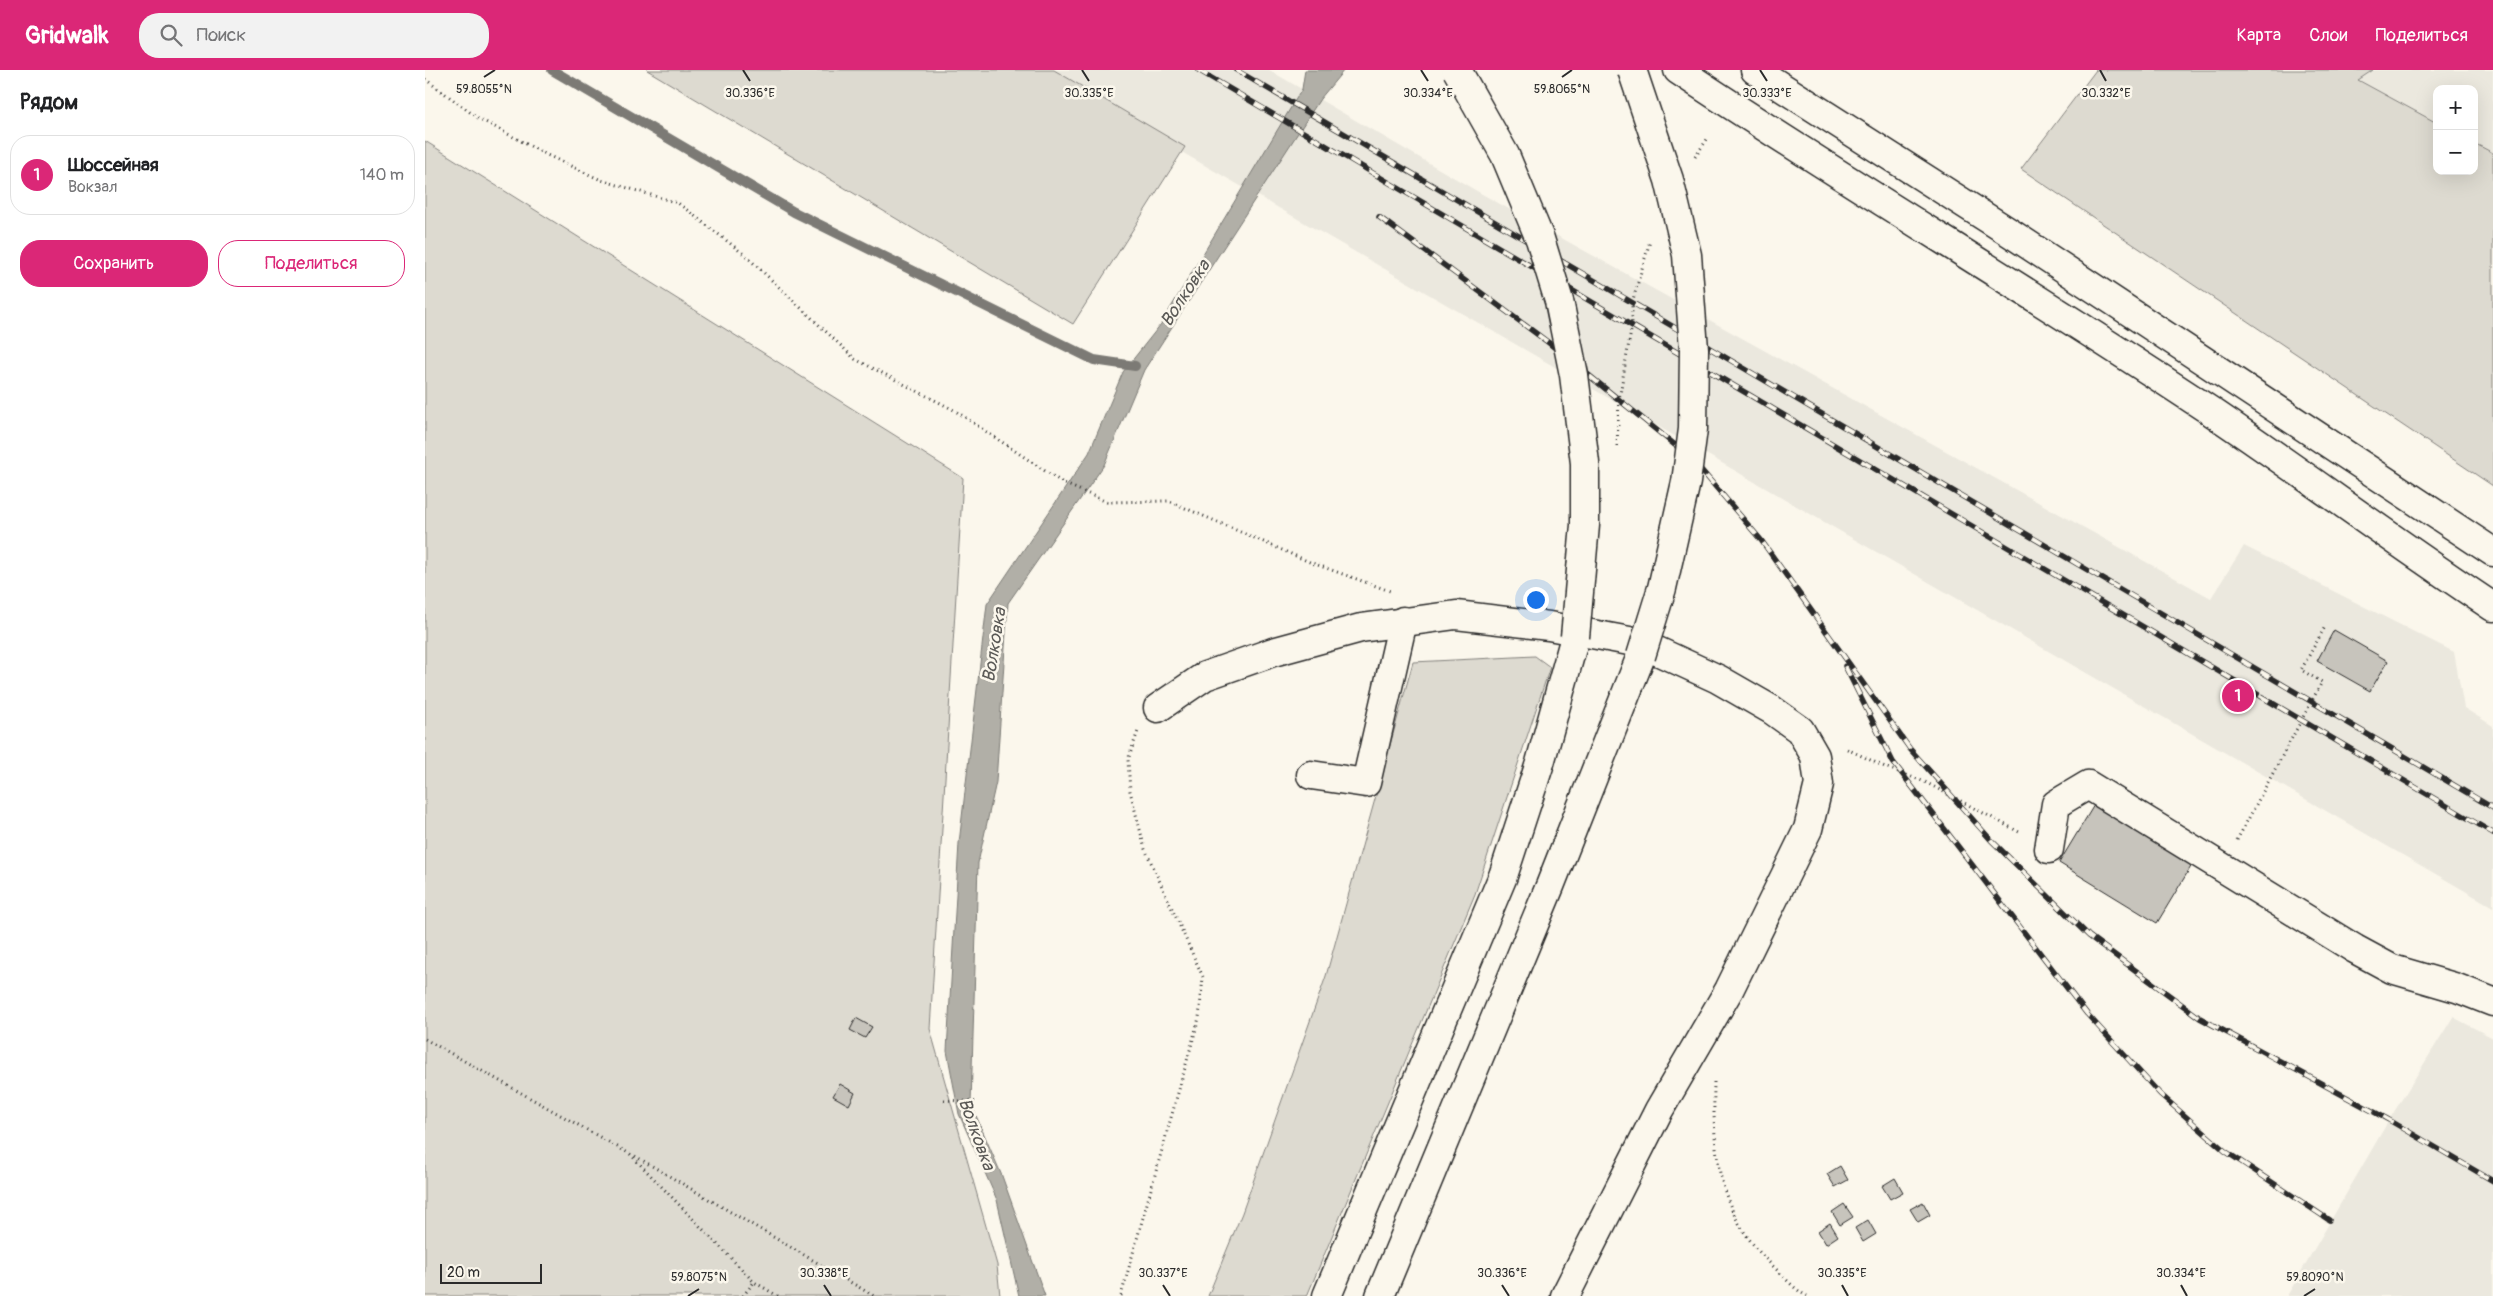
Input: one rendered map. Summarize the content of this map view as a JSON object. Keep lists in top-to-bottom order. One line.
{"water":["Волковка"],"scale_bar":"20 m","page":{"header":"Gridwalk","search":"Поиск","nav":["Карта","Слои","Поделиться"],"heading":"Рядом","map_buttons":["+","−"],"list":[{"mark":"1","name":"Шоссейная","note":"Вокзал","value":"140 m"}],"buttons":["Сохранить","Поделиться"],"pins":"1","scale":"20 m"},"coordinates":["59.8065°N","59.8055°N","30.336°E","30.335°E","30.334°E","30.333°E","30.332°E","30.338°E","30.337°E","59.8075°N","59.8090°N"]}
